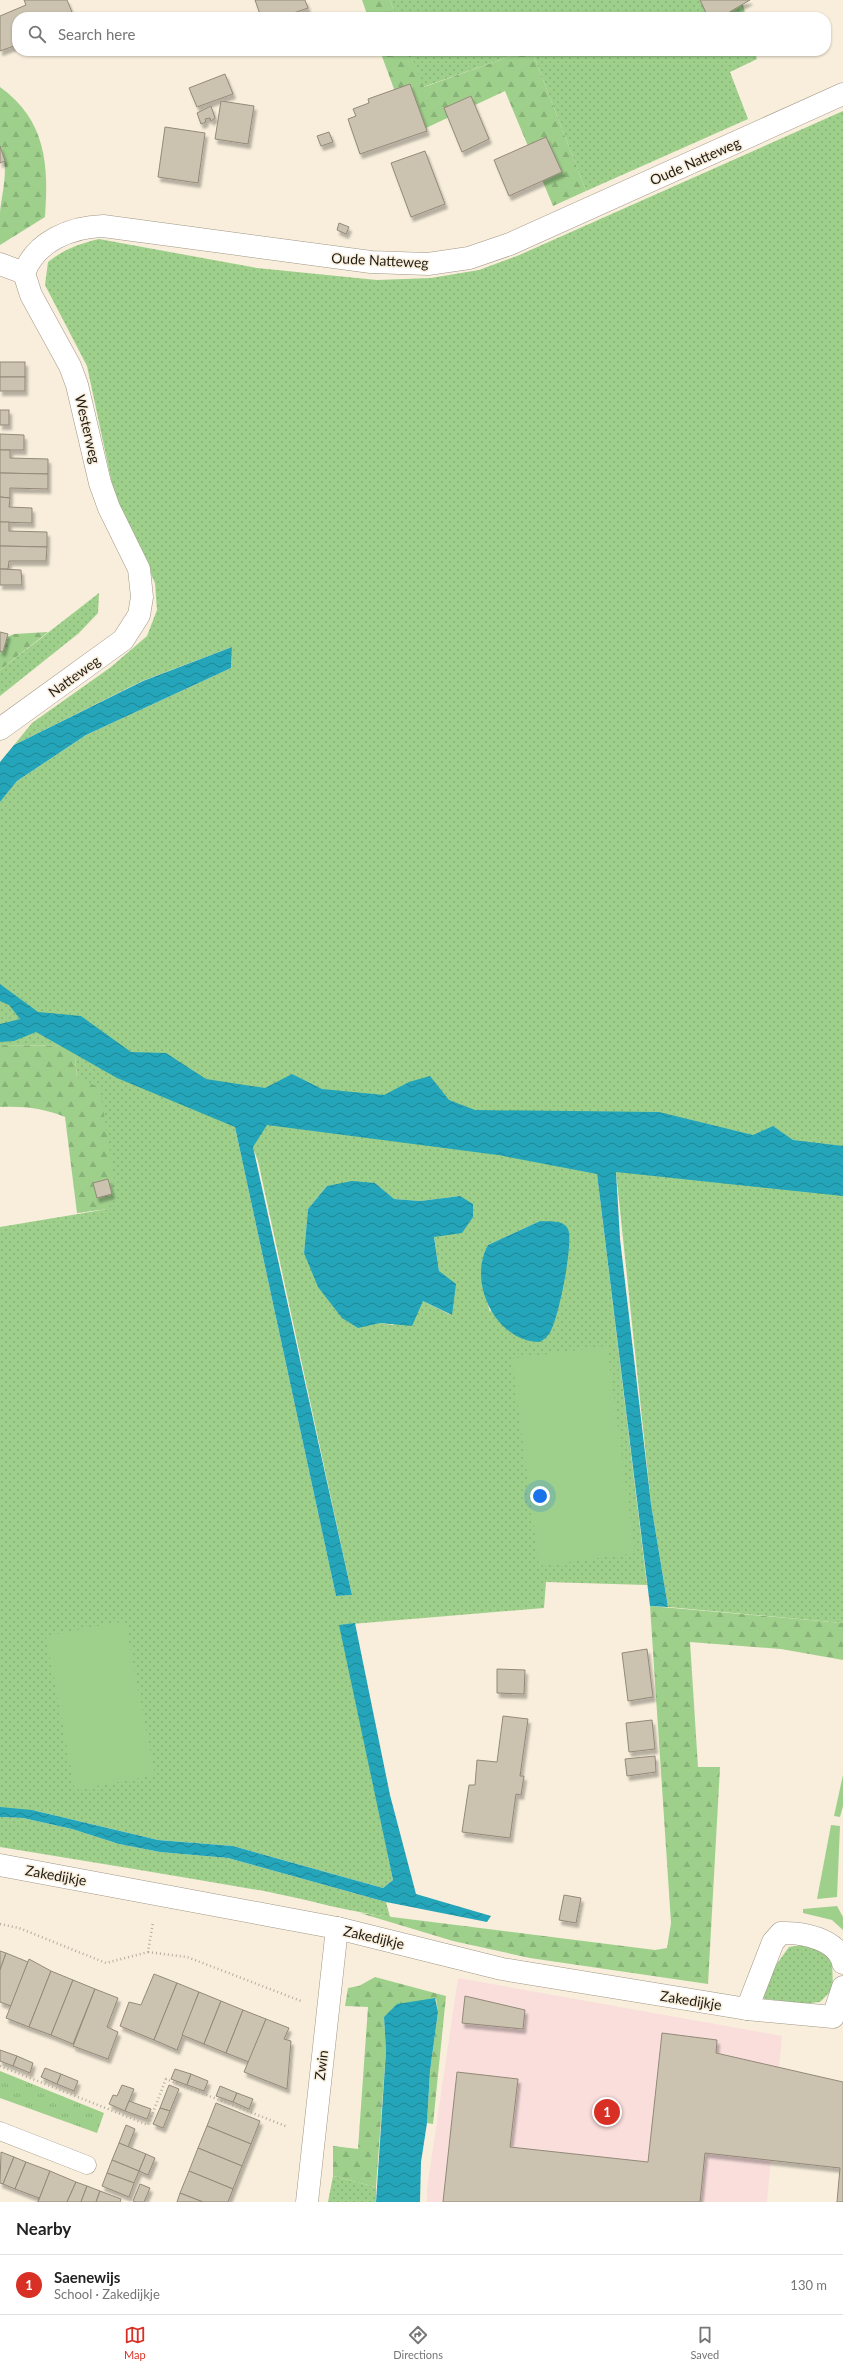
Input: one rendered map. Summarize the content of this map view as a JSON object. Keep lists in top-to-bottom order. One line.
{"streets":{"street":["Oude Natteweg","Westerweg","Natteweg","Zakedijkje","Zwin"]},"crossings":[["Oude Natteweg","Westerweg"],["Westerweg","Natteweg"],["Zakedijkje","Zwin"]],"page":{"search":"Search here","pins":"1","heading":"Nearby","list":[{"mark":"1","name":"Saenewijs","note":"School · Zakedijkje","value":"130 m"}],"nav":["Map","Directions","Saved"]}}
